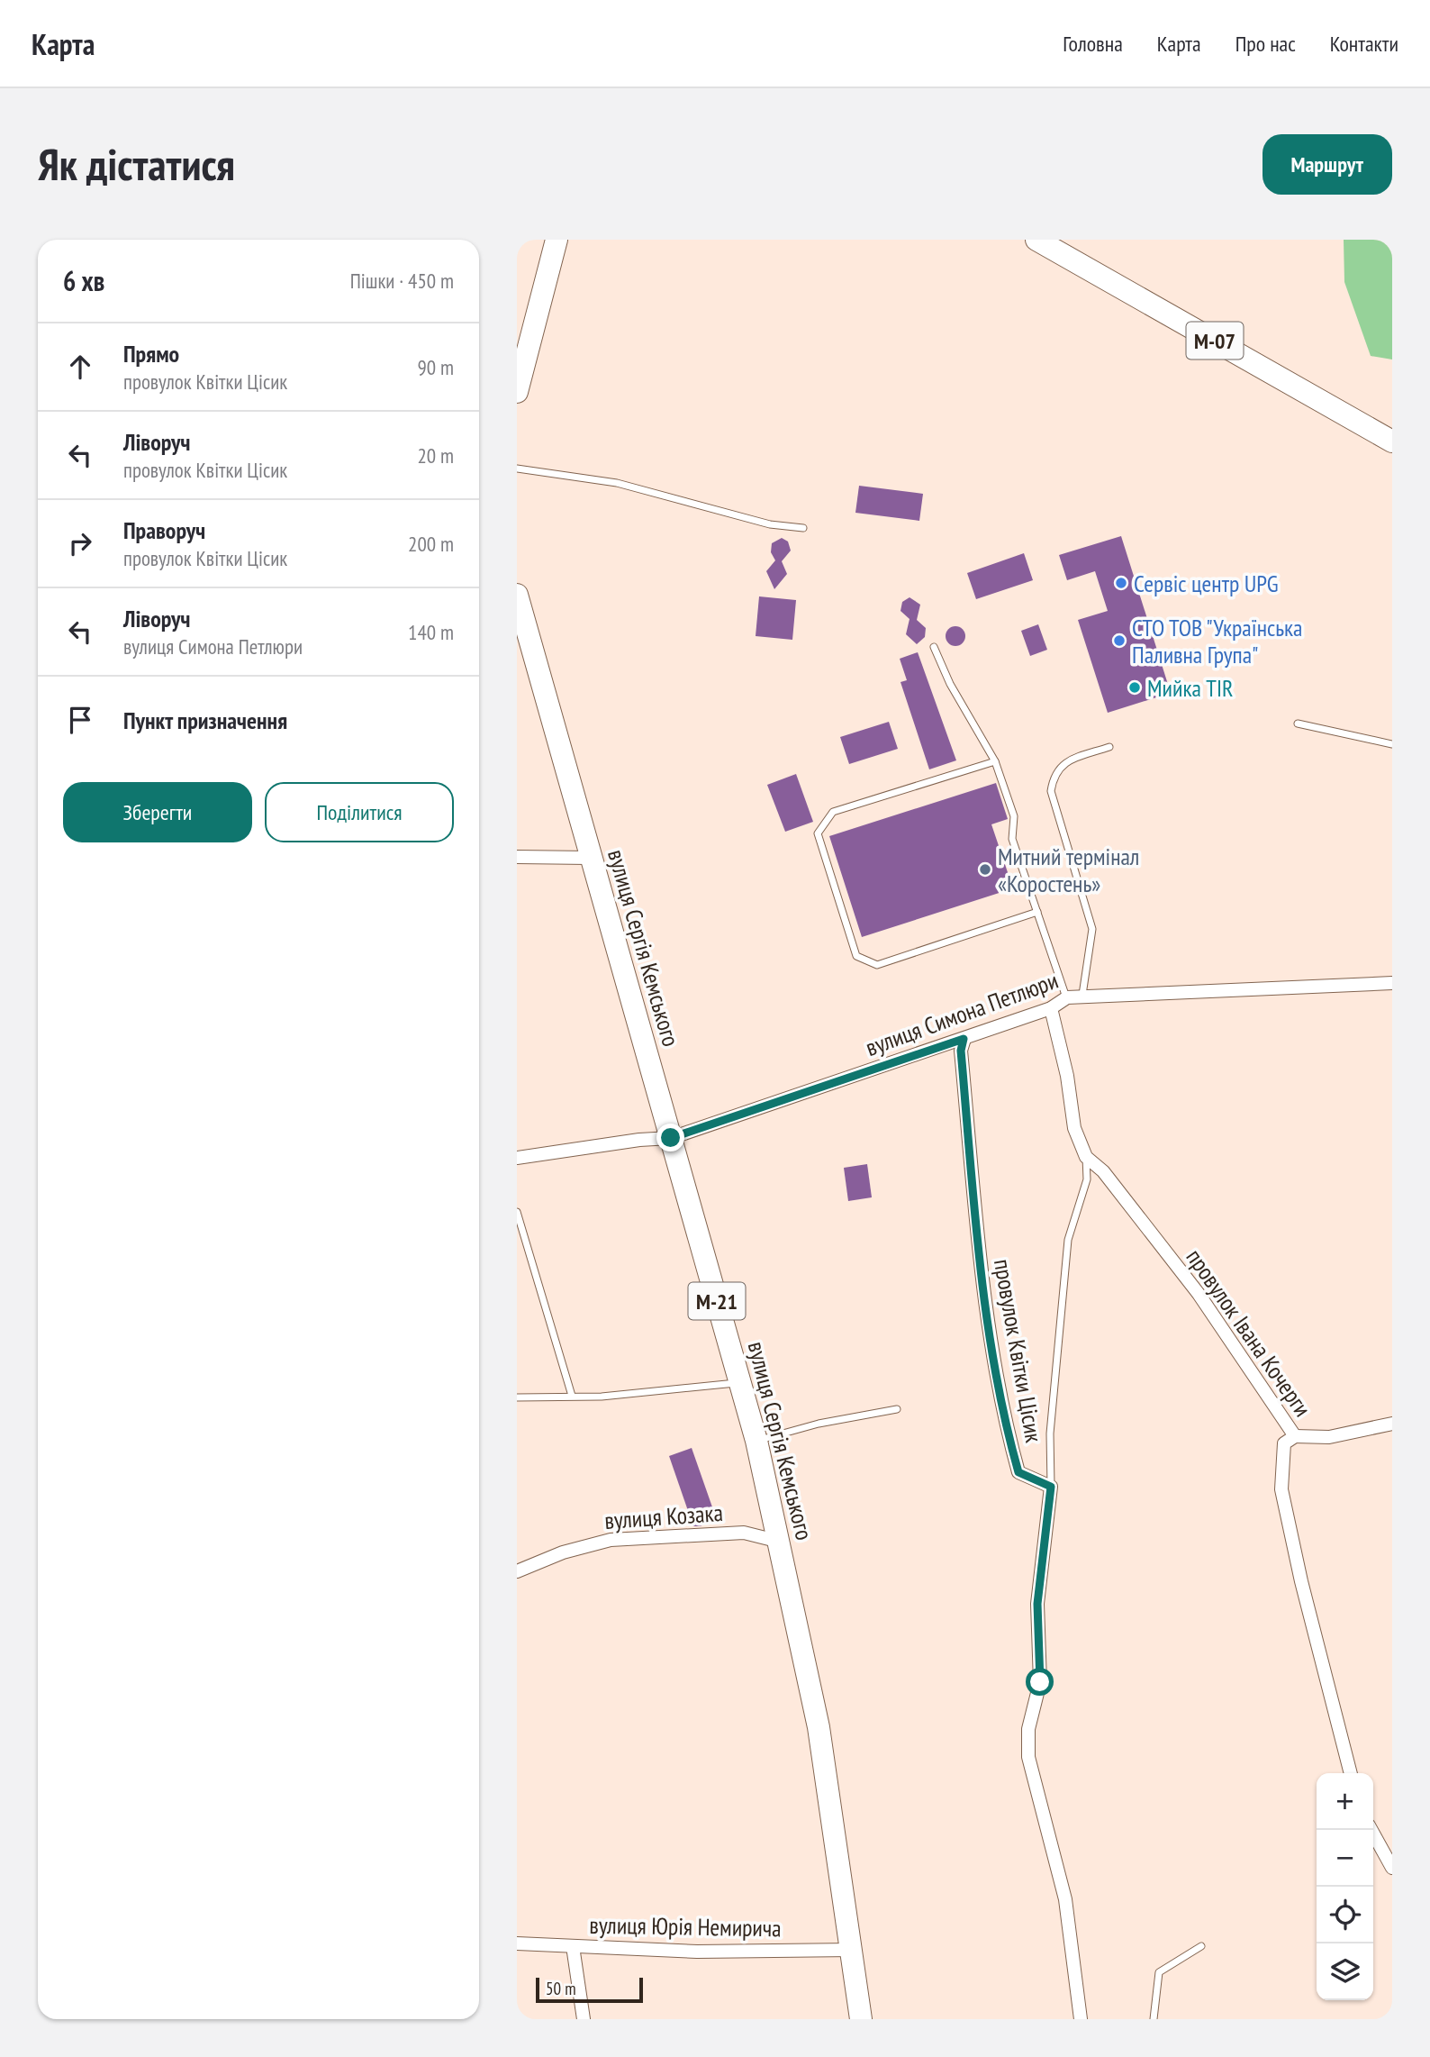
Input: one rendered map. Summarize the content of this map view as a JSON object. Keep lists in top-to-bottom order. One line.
{"streets":{"highway":["М-07","вулиця Сергія Кемського","М-21"],"street":["вулиця Симона Петлюри","провулок Івана Кочерги","провулок Квітки Цісик","вулиця Козака","вулиця Юрія Немирича"]},"crossings":[["вулиця Сергія Кемського","вулиця Симона Петлюри"],["вулиця Сергія Кемського","вулиця Козака"],["вулиця Сергія Кемського","вулиця Юрія Немирича"],["вулиця Симона Петлюри","провулок Івана Кочерги"],["вулиця Симона Петлюри","провулок Квітки Цісик"]],"places":["Сервіс центр UPG","СТО ТОВ \"Українська Паливна Група\"","Мийка TIR","Митний термінал «Коростень»"],"scale_bar":"50 m","page":{"header":"Карта","nav":["Головна","Карта","Про нас","Контакти"],"buttons":["Маршрут",["Зберегти","Поділитися"]],"title":"Як дістатися","heading":["6 хв","Пішки · 450 m"],"list":[["Прямо","провулок Квітки Цісик","90 m"],["Ліворуч","провулок Квітки Цісик","20 m"],["Праворуч","провулок Квітки Цісик","200 m"],["Ліворуч","вулиця Симона Петлюри","140 m"],"Пункт призначення"],"map_buttons":["+","−"],"scale":"50 m"}}
